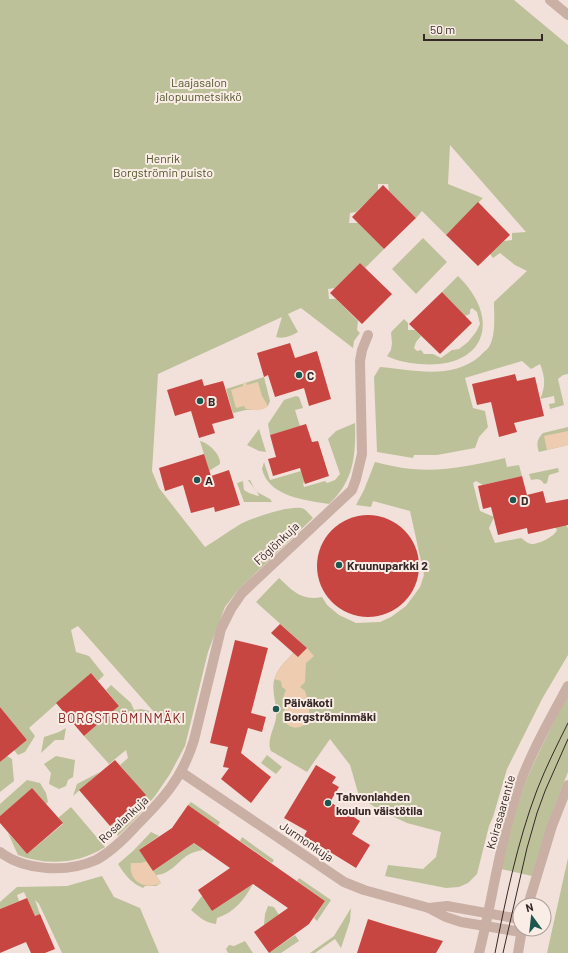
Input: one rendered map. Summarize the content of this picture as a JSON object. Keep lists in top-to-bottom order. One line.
{"streets":{"street":["Föglönkuja","Koirasaarentie","Rosalankuja","Jurmonkuja"]},"crossings":[["Föglönkuja","Rosalankuja"],["Föglönkuja","Jurmonkuja"],["Koirasaarentie","Jurmonkuja"],["Rosalankuja","Jurmonkuja"]],"districts":["BORGSTRÖMINMÄKI"],"parks":["Laajasalon jalopuumetsikkö","Henrik Borgströmin puisto"],"places":["C","B","A","D","Kruunuparkki 2","Päiväkoti Borgströminmäki","Tahvonlahden koulun väistötila"],"scale_bar":"50 m","north":"top"}
